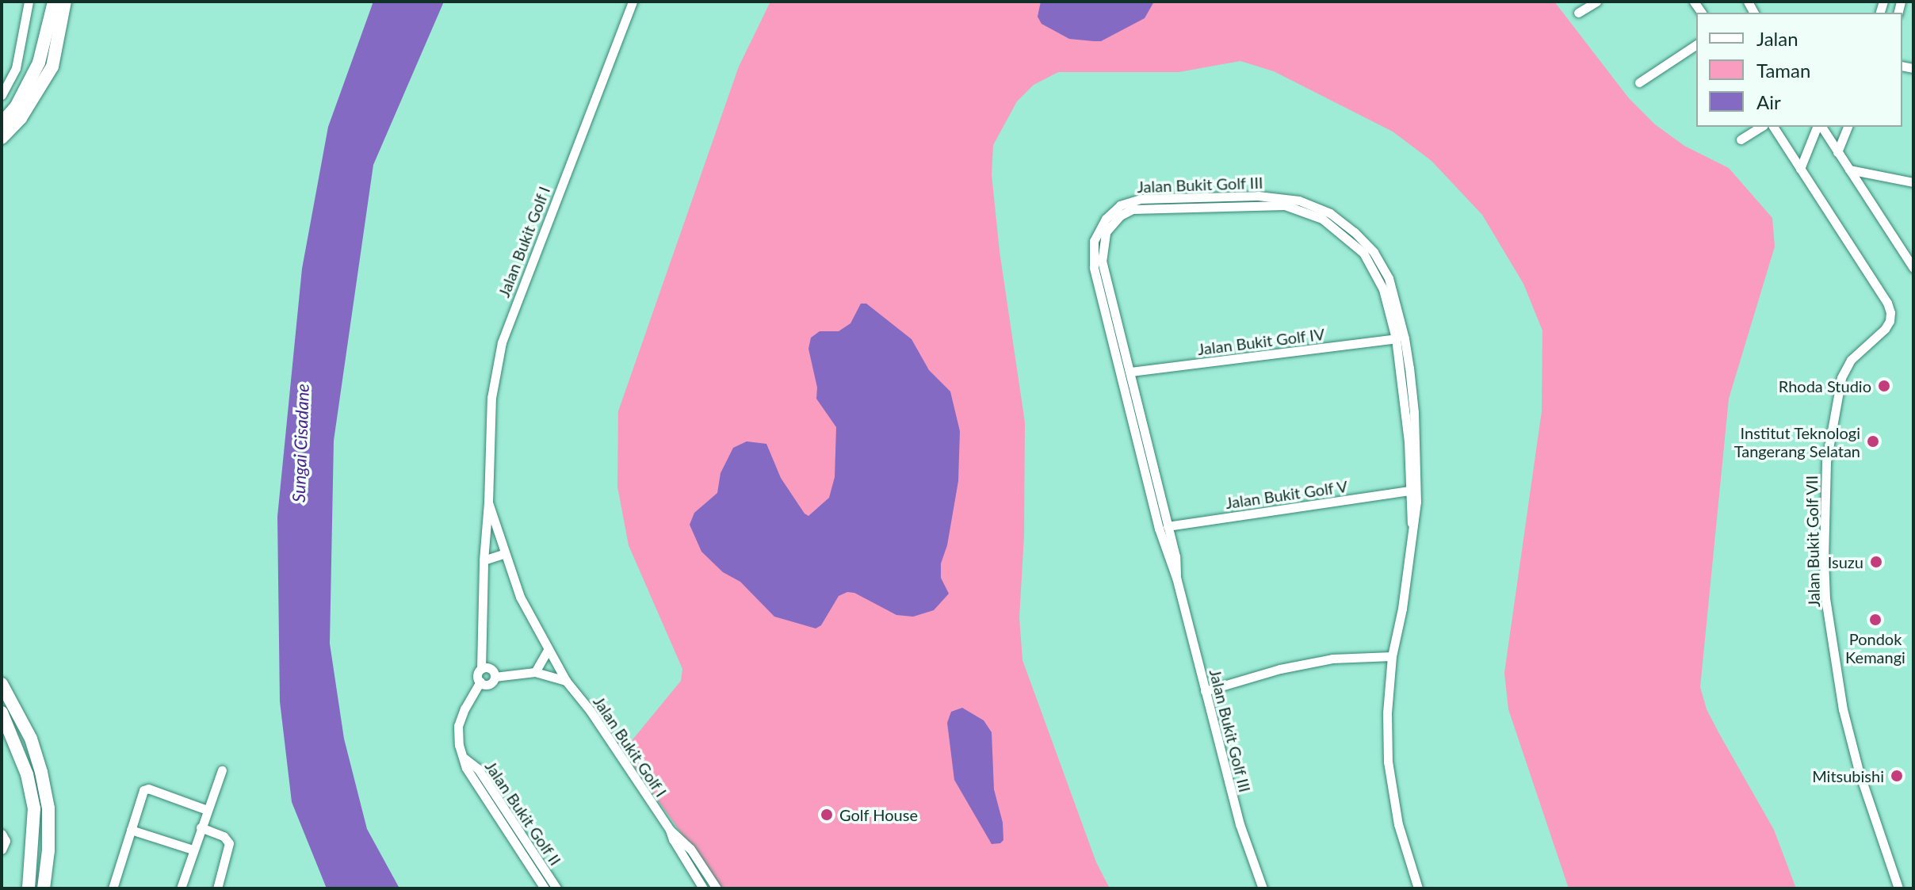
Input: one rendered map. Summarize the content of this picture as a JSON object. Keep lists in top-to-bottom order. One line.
{"streets":{"street":["Jalan Bukit Golf III","Jalan Bukit Golf I","Jalan Bukit Golf IV","Jalan Bukit Golf V","Jalan Bukit Golf VII","Jalan Bukit Golf II"]},"crossings":[["Jalan Bukit Golf III","Jalan Bukit Golf IV"],["Jalan Bukit Golf III","Jalan Bukit Golf V"],["Jalan Bukit Golf I","Jalan Bukit Golf II"]],"water":["Sungai Cisadane"],"places":["Rhoda Studio","Institut Teknologi Tangerang Selatan","Isuzu","Pondok Kemangi","Mitsubishi","Golf House"],"legend":["Jalan","Taman","Air"]}
